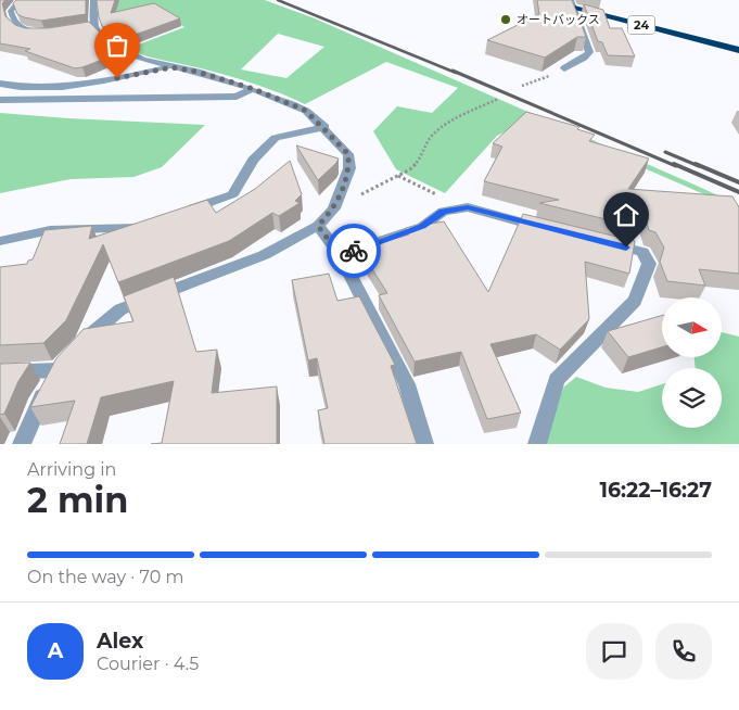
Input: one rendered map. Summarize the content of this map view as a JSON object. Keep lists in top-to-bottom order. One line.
{"streets":{"highway":["24"]},"places":["オートバックス"],"north":"right","page":{"heading":["2 min","Arriving in","16:22–16:27"],"panel":["Alex","Courier · 4.5"],"bar":"On the way · 70 m","round":"A"}}
